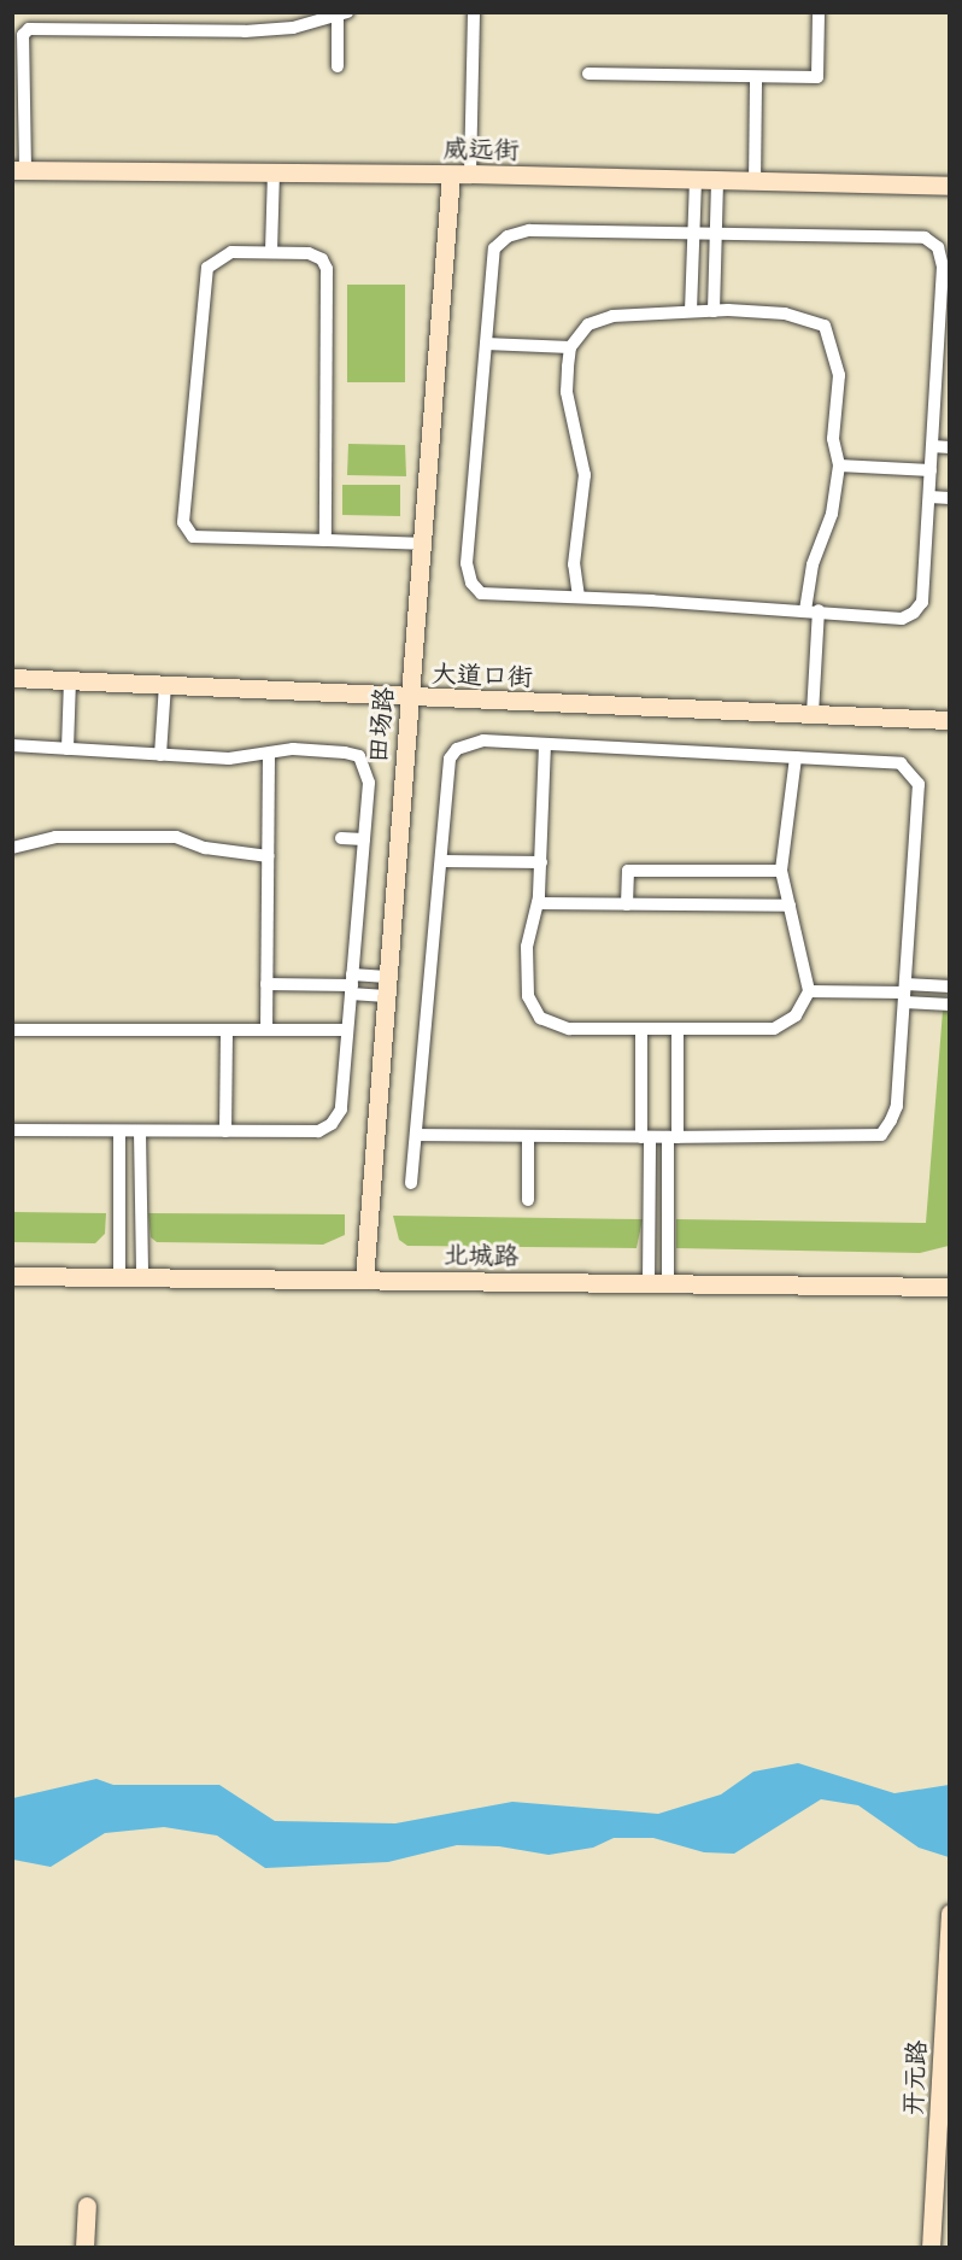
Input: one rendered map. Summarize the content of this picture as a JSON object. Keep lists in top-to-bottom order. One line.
{"streets":{"street":["威远街","大道口街","田场路","北城路","开元路"]},"crossings":[["威远街","田场路"],["大道口街","田场路"],["田场路","北城路"]]}
